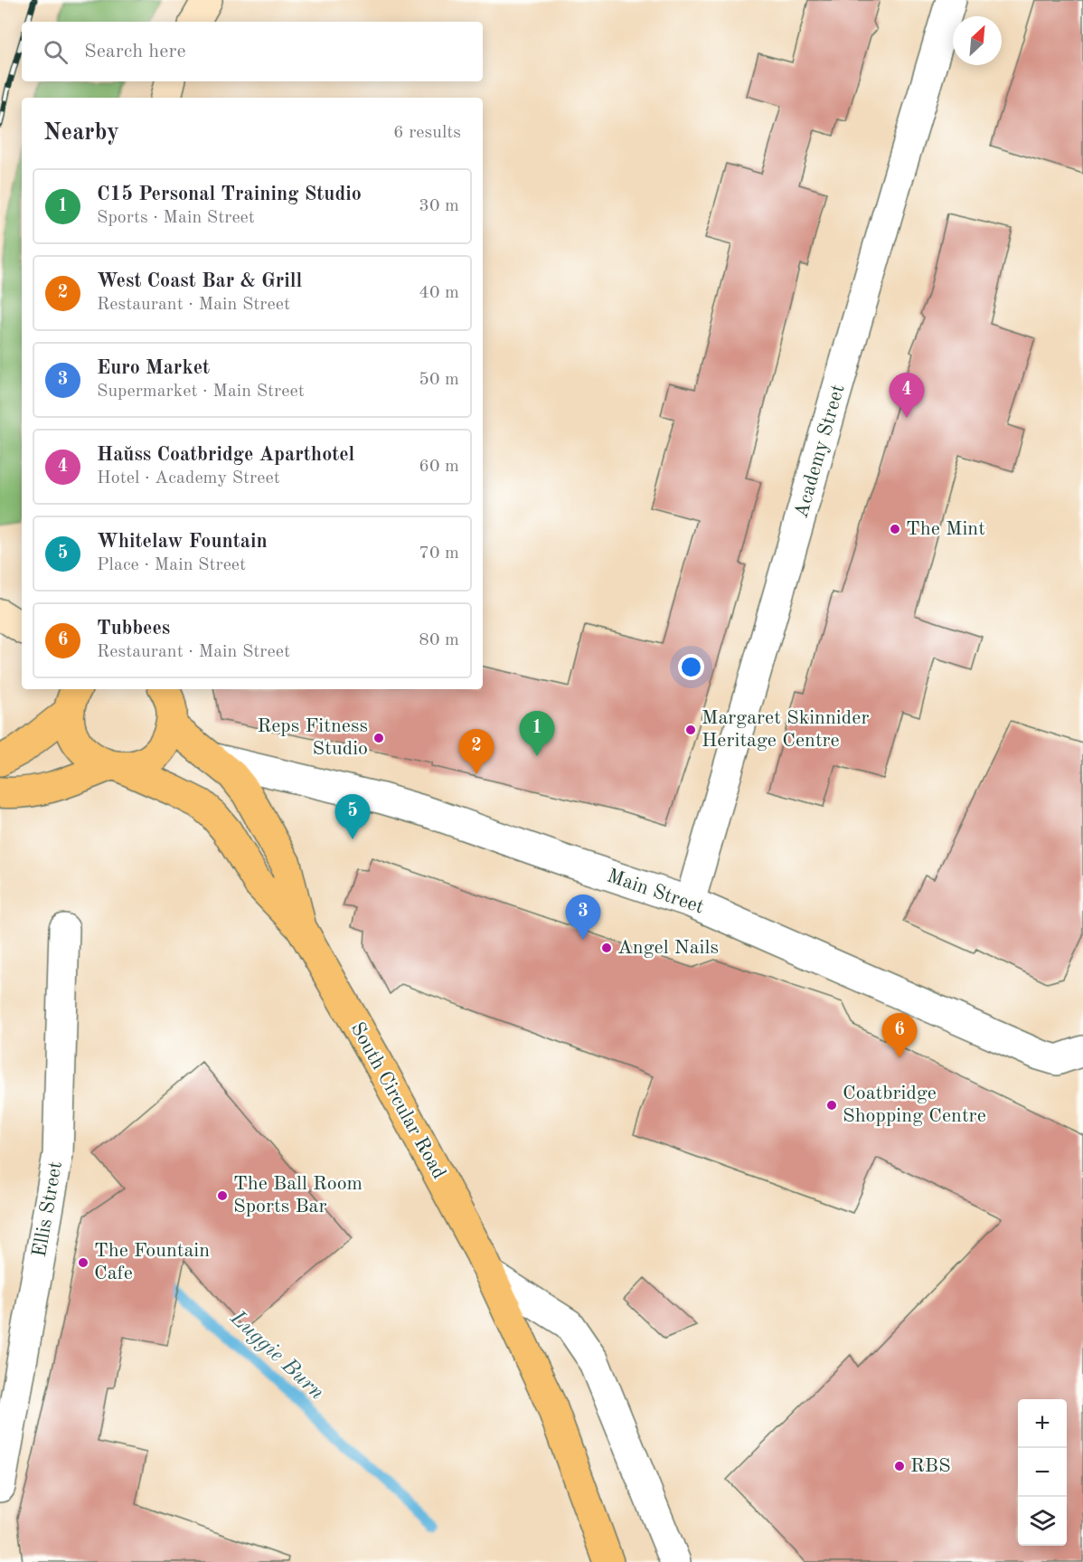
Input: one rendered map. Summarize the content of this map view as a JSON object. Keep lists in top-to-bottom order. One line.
{"streets":{"main road":["South Circular Road"],"street":["Academy Street","Main Street","Ellis Street"]},"crossings":[["Academy Street","Main Street"],["Main Street","South Circular Road"]],"water":["Luggie Burn"],"places":["The Mint","Margaret Skinnider Heritage Centre","Reps Fitness Studio","Angel Nails","Coatbridge Shopping Centre","The Ball Room Sports Bar","The Fountain Cafe","RBS"],"north":"top right","page":{"search":"Search here","heading":["Nearby","6 results"],"list":[{"mark":"1","name":"C15 Personal Training Studio","note":"Sports · Main Street","value":"30 m"},{"mark":"2","name":"West Coast Bar & Grill","note":"Restaurant · Main Street","value":"40 m"},{"mark":"3","name":"Euro Market","note":"Supermarket · Main Street","value":"50 m"},{"mark":"4","name":"Haŭss Coatbridge Aparthotel","note":"Hotel · Academy Street","value":"60 m"},{"mark":"5","name":"Whitelaw Fountain","note":"Place · Main Street","value":"70 m"},{"mark":"6","name":"Tubbees","note":"Restaurant · Main Street","value":"80 m"}],"pins":["4","1","2","5","3","6"],"map_buttons":["+","−"]}}
